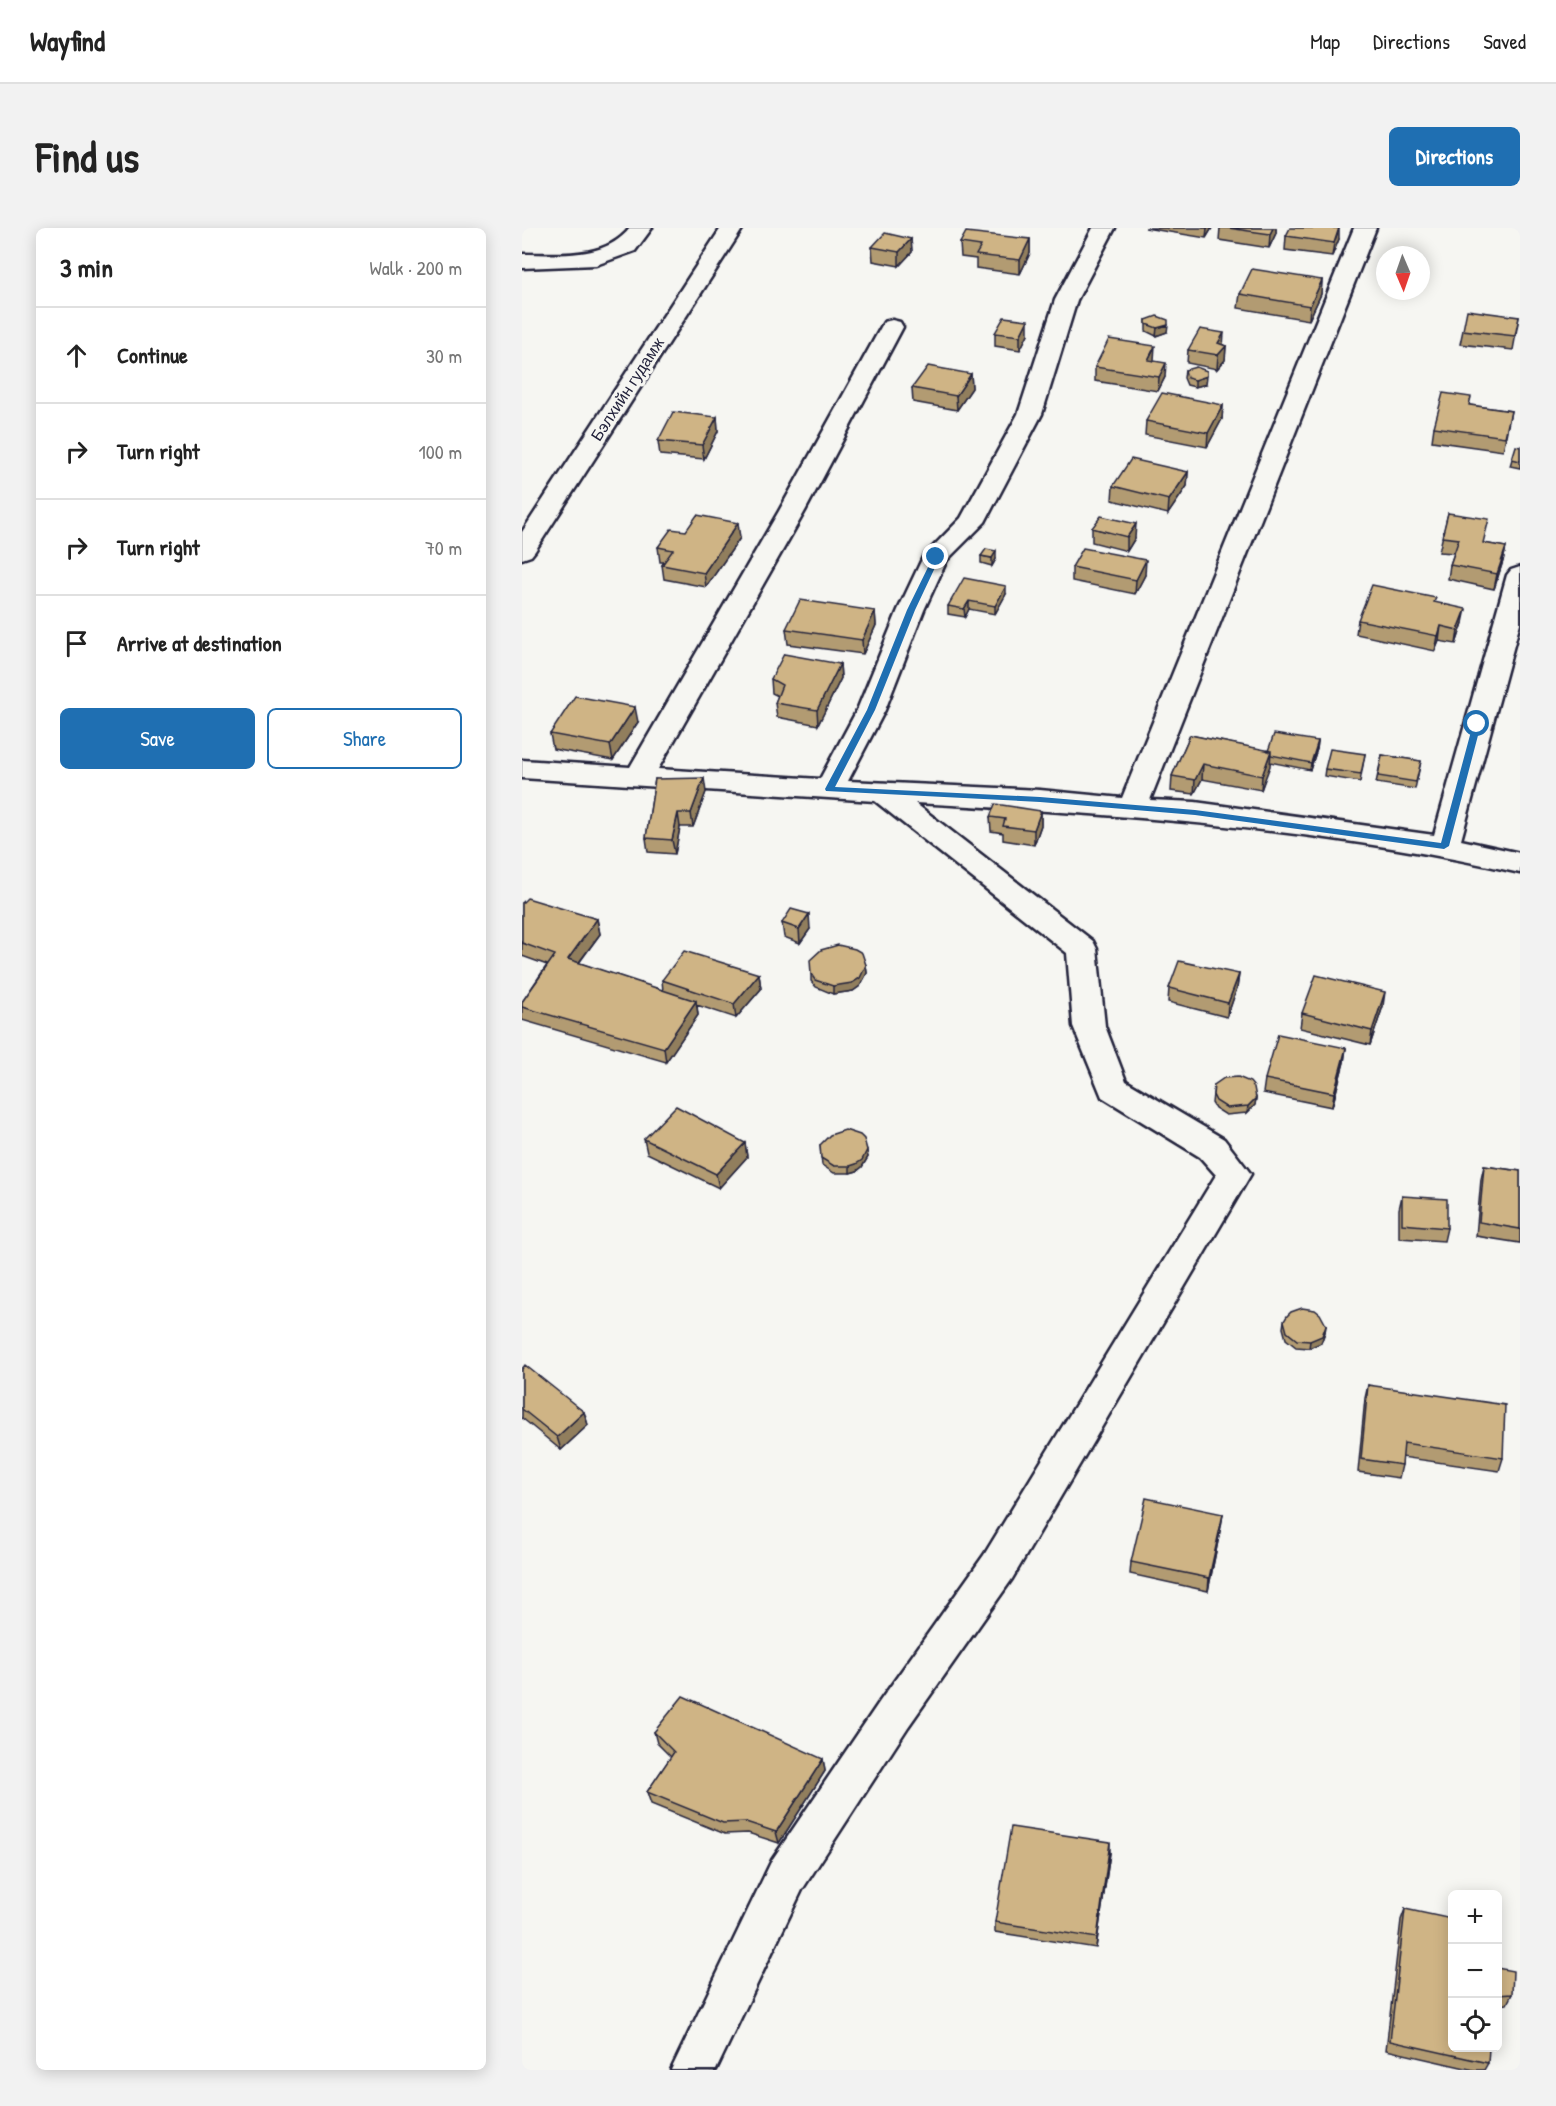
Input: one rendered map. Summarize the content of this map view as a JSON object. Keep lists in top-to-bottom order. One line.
{"streets":{"street":["Бэлхийн гудамж"]},"north":"bottom","page":{"header":"Wayfind","nav":["Map","Directions","Saved"],"buttons":["Directions",["Save","Share"]],"title":"Find us","heading":["3 min","Walk · 200 m"],"list":[["Continue","30 m"],["Turn right","100 m"],["Turn right","70 m"],"Arrive at destination"],"map_buttons":["+","−"]}}
